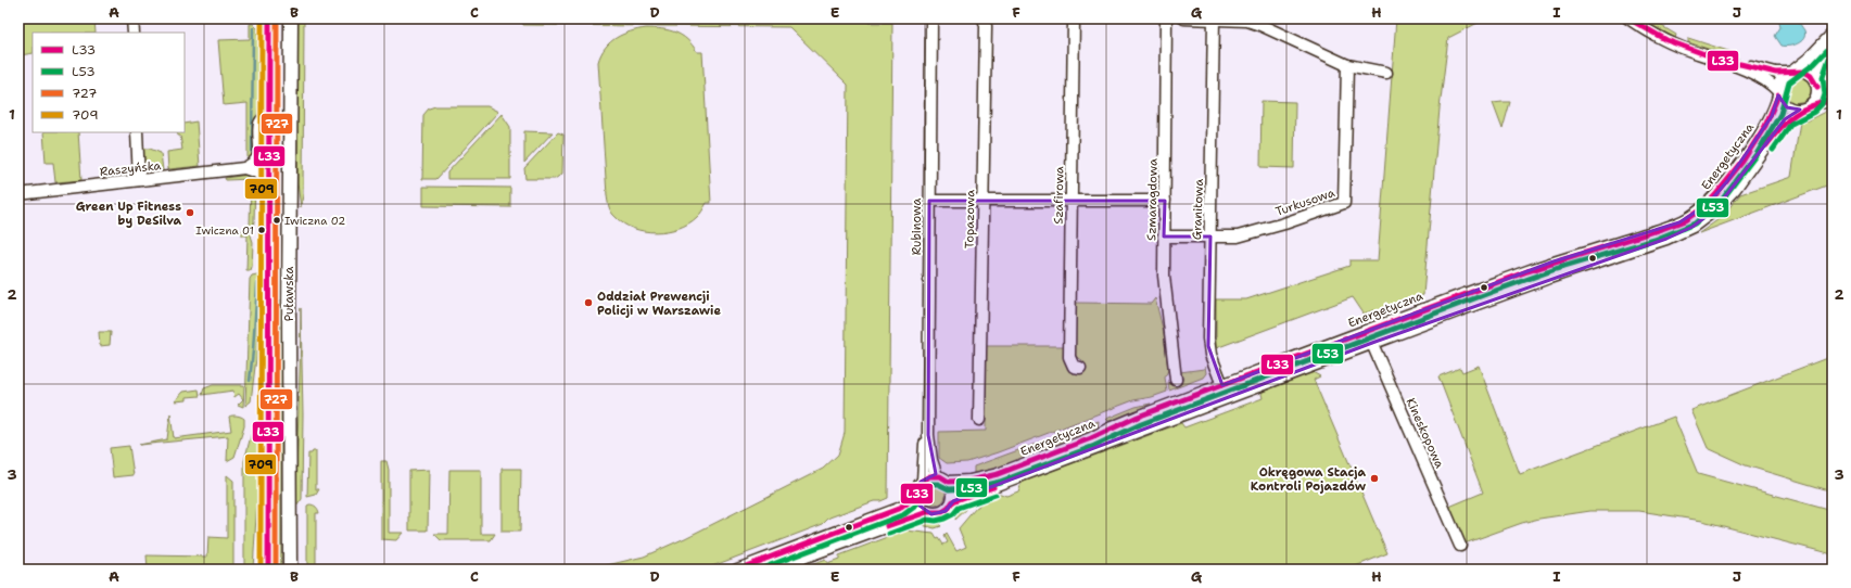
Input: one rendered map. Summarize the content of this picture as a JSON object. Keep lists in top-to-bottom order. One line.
{"streets":{"main road":["Puławska"],"street":["Energetyczna","Raszyńska","Szafirowa","Szmaragdowa","Turkusowa","Granitowa","Topazowa","Rubinowa","Kineskopowa"]},"crossings":[["Energetyczna","Granitowa"],["Energetyczna","Rubinowa"],["Energetyczna","Kineskopowa"],["Szmaragdowa","Turkusowa"],["Turkusowa","Granitowa"]],"places":["Green Up Fitness by DeSilva","Iwiczna 02","Iwiczna 01","Oddział Prewencji Policji w Warszawie","Okręgowa Stacja Kontroli Pojazdów"],"lines":["transit line L33","transit line 727","transit line 709","transit line L53"],"legend":["L33","L53","727","709"],"grid":{"columns":["A","B","C","D","E","F","G","H","I","J"],"rows":["1","2","3"]}}
